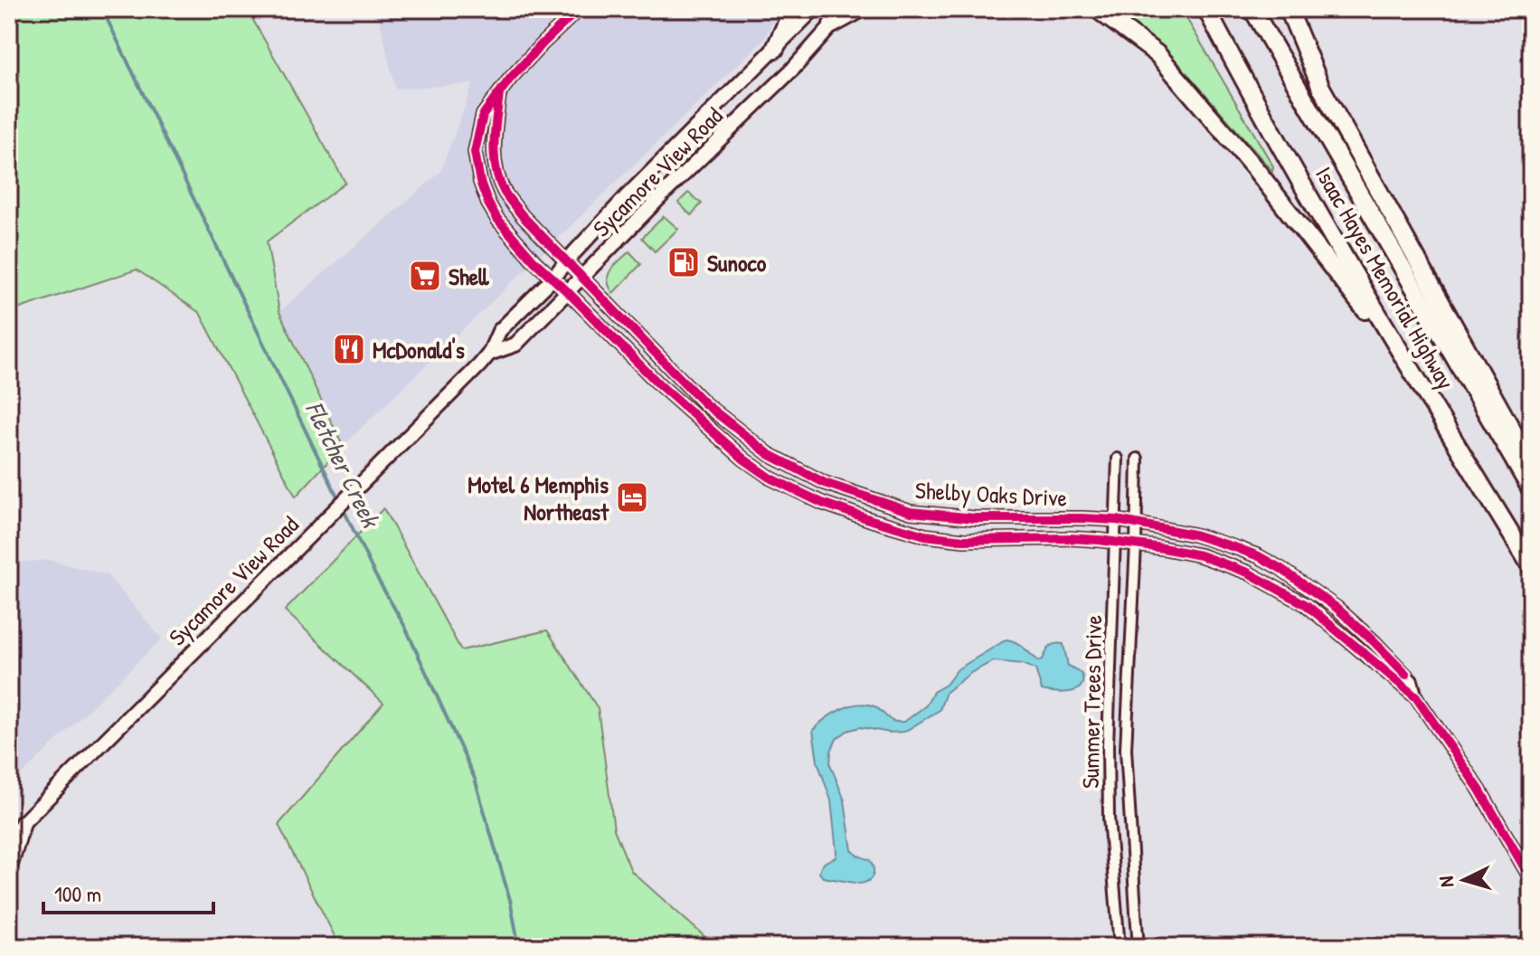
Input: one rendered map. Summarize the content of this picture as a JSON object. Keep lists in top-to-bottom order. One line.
{"streets":{"highway":["Isaac Hayes Memorial Highway"],"main road":["Sycamore View Road"],"street":["Shelby Oaks Drive","Summer Trees Drive"]},"crossings":[["Sycamore View Road","Shelby Oaks Drive"],["Shelby Oaks Drive","Summer Trees Drive"]],"water":["Fletcher Creek"],"places":{"fuel station":["Sunoco"],"supermarket":["Shell"],"restaurant":["McDonald's"],"hotel":["Motel 6 Memphis Northeast"]},"scale_bar":"100 m","north":"left"}
